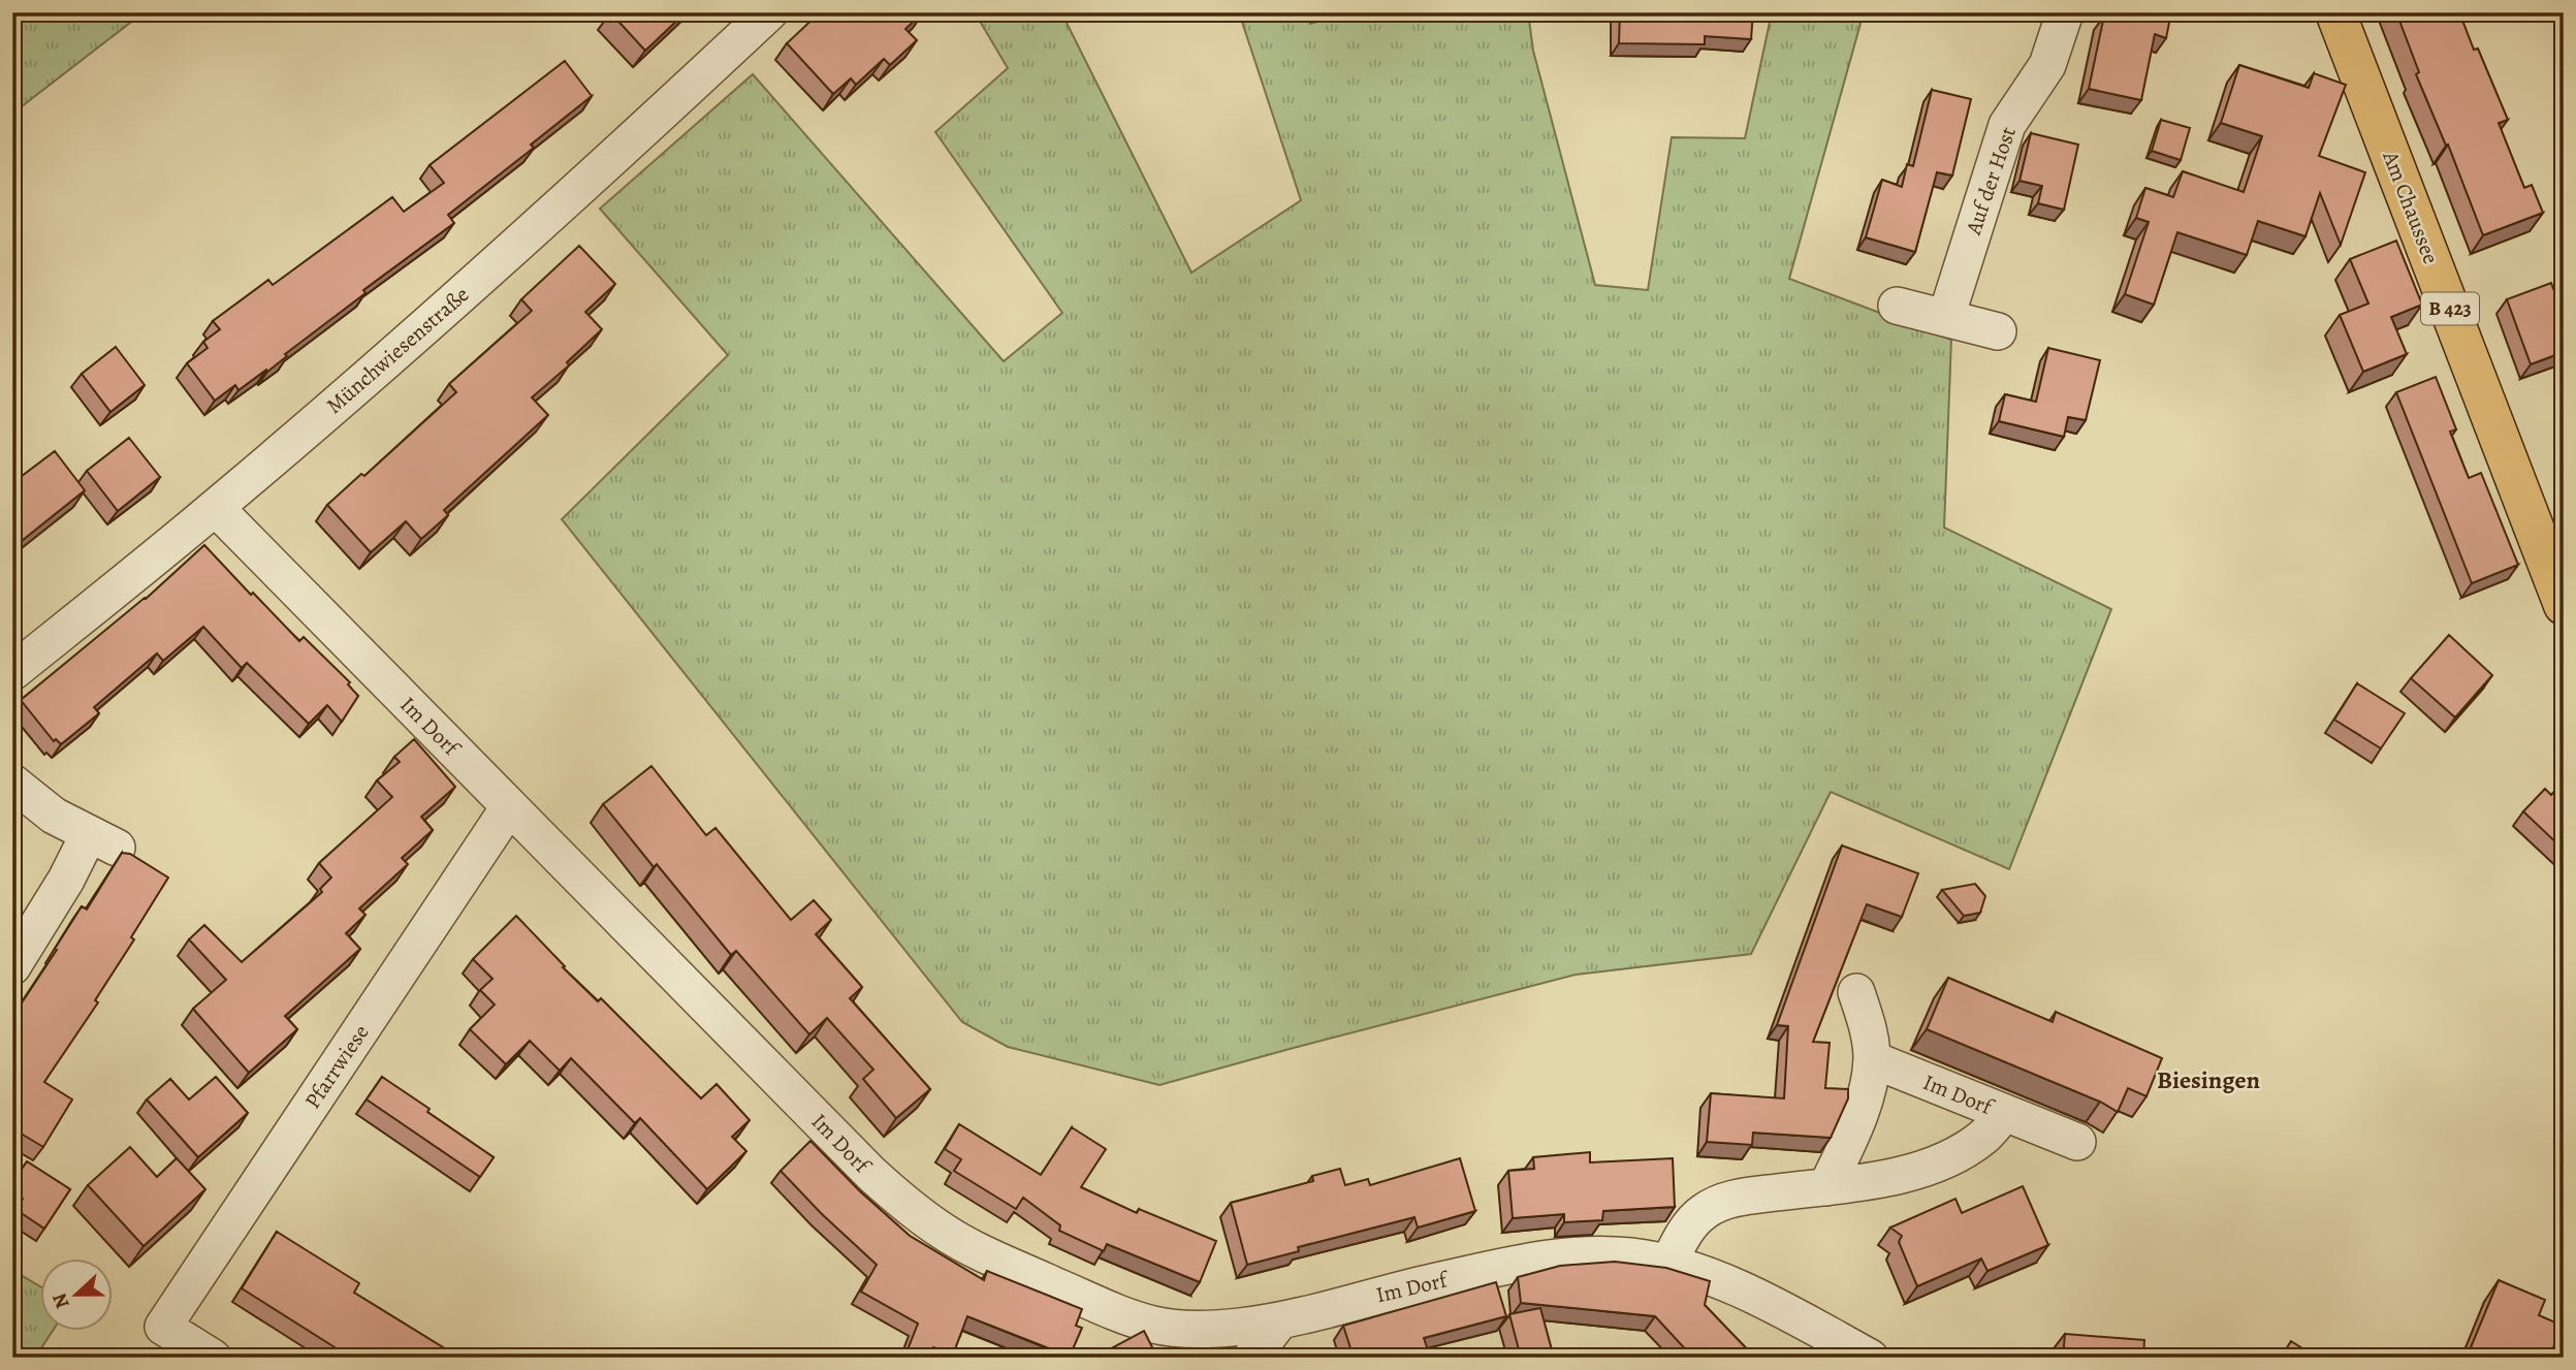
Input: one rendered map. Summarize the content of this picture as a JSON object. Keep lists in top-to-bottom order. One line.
{"streets":{"main road":["Am Chaussee","B 423"],"street":["Auf der Host","Münchwiesenstraße","Im Dorf","Pfarrwiese"]},"crossings":[["Münchwiesenstraße","Im Dorf"],["Im Dorf","Pfarrwiese"]],"districts":["Biesingen"],"north":"left"}
